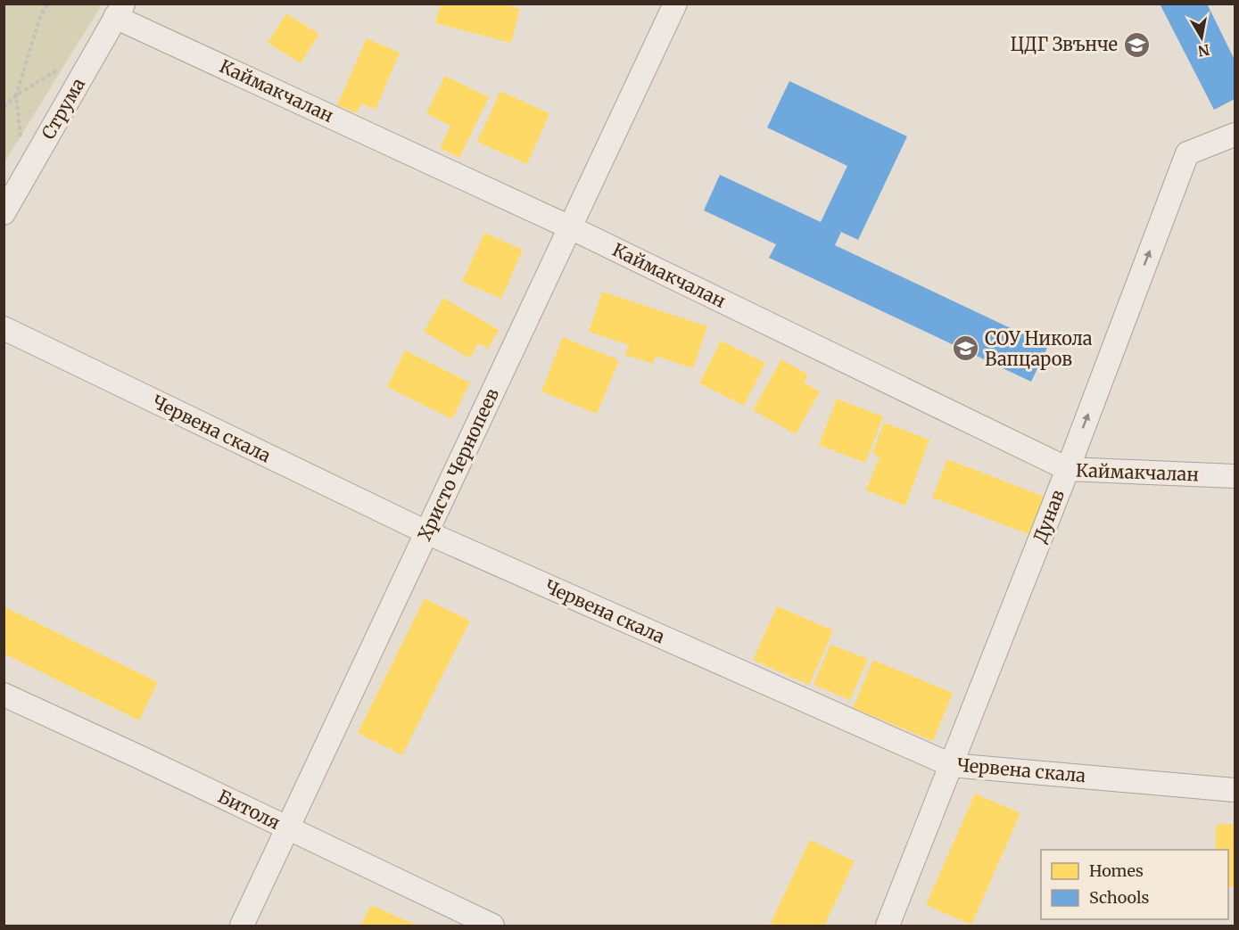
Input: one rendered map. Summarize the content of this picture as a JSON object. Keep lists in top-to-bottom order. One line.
{"streets":{"street":["Каймакчалан","Струма","Червена скала","Христо Чернопеев","Дунав","Битоля"]},"crossings":[["Каймакчалан","Струма"],["Каймакчалан","Христо Чернопеев"],["Каймакчалан","Дунав"],["Червена скала","Христо Чернопеев"],["Червена скала","Дунав"],["Христо Чернопеев","Битоля"]],"one_way":["Дунав"],"places":{"school or university":["ЦДГ Звънче","СОУ Никола Вапцаров"]},"legend":["Homes","Schools"],"north":"bottom"}
